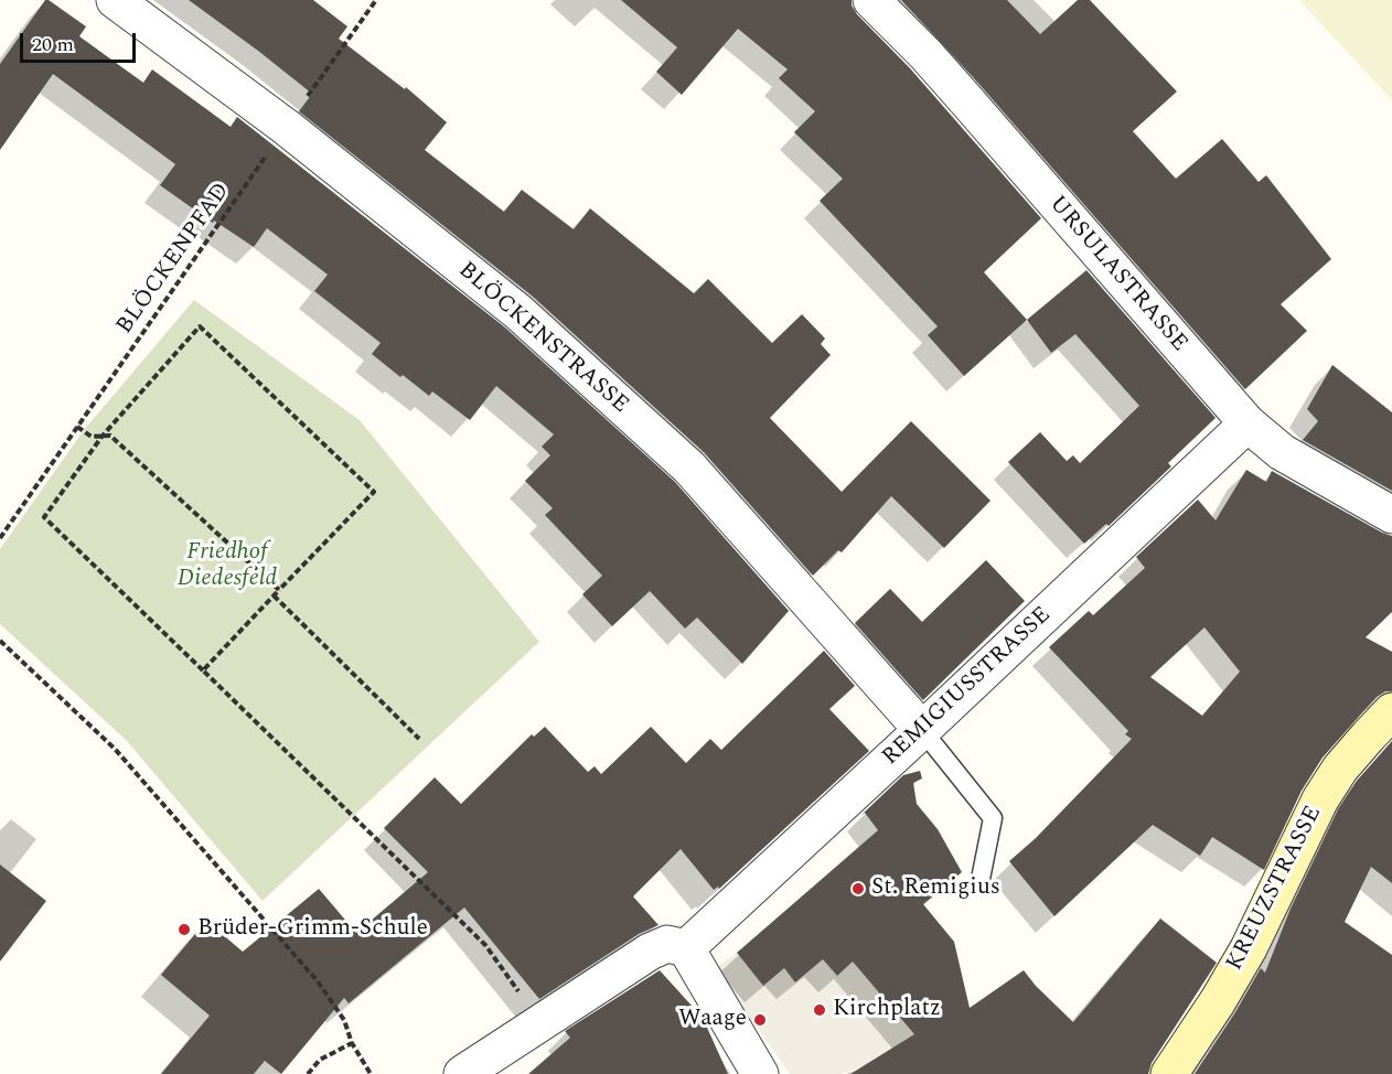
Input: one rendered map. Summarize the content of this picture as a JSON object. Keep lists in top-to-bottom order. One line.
{"streets":{"street":["URSULASTRASSE","BLÖCKENSTRASSE","REMIGIUSSTRASSE","KREUZSTRASSE"],"path":["BLÖCKENPFAD"]},"crossings":[["BLÖCKENPFAD","BLÖCKENSTRASSE"],["URSULASTRASSE","REMIGIUSSTRASSE"],["BLÖCKENSTRASSE","REMIGIUSSTRASSE"]],"parks":["Friedhof Diedesfeld"],"places":["St. Remigius","Brüder-Grimm-Schule","Kirchplatz","Waage"],"scale_bar":"20 m"}
